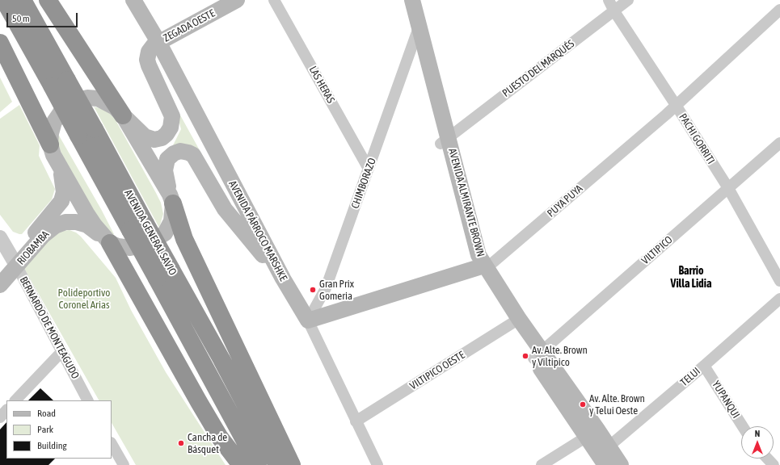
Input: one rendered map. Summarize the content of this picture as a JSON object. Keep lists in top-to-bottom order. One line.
{"streets":{"highway":["AVENIDA GENERAL SAVIO"],"main road":["ZEGADA OESTE","PUYA PUYA","AVENIDA ALMIRANTE BROWN","AVENIDA PÁRROCO MARSHKE","RIOBAMBA"],"street":["PUESTO DEL MARQUÉS","LAS HERAS","PACHI GORRITI","CHIMBORAZO","VILTIPICO","BERNARDO DE MONTEAGUDO","VILTIPICO OESTE","TELUI","YUPANQUI"]},"crossings":[["ZEGADA OESTE","AVENIDA PÁRROCO MARSHKE"],["PUESTO DEL MARQUÉS","PACHI GORRITI"],["PUESTO DEL MARQUÉS","AVENIDA ALMIRANTE BROWN"],["LAS HERAS","CHIMBORAZO"],["PACHI GORRITI","PUYA PUYA"],["PACHI GORRITI","VILTIPICO"],["CHIMBORAZO","PUYA PUYA"],["CHIMBORAZO","AVENIDA ALMIRANTE BROWN"],["CHIMBORAZO","AVENIDA PÁRROCO MARSHKE"],["PUYA PUYA","AVENIDA ALMIRANTE BROWN"],["PUYA PUYA","AVENIDA PÁRROCO MARSHKE"],["AVENIDA ALMIRANTE BROWN","VILTIPICO"],["AVENIDA ALMIRANTE BROWN","VILTIPICO OESTE"],["AVENIDA ALMIRANTE BROWN","TELUI"],["AVENIDA PÁRROCO MARSHKE","VILTIPICO OESTE"],["RIOBAMBA","BERNARDO DE MONTEAGUDO"],["TELUI","YUPANQUI"]],"districts":["Barrio Villa Lidia"],"parks":["Polideportivo Coronel Arias"],"places":["Gran Prix Gomeria","Av. Alte. Brown y Viltipico","Av. Alte. Brown y Telui Oeste","Cancha de Básquet"],"legend":["Road","Park","Building"],"scale_bar":"50 m","north":"top"}
